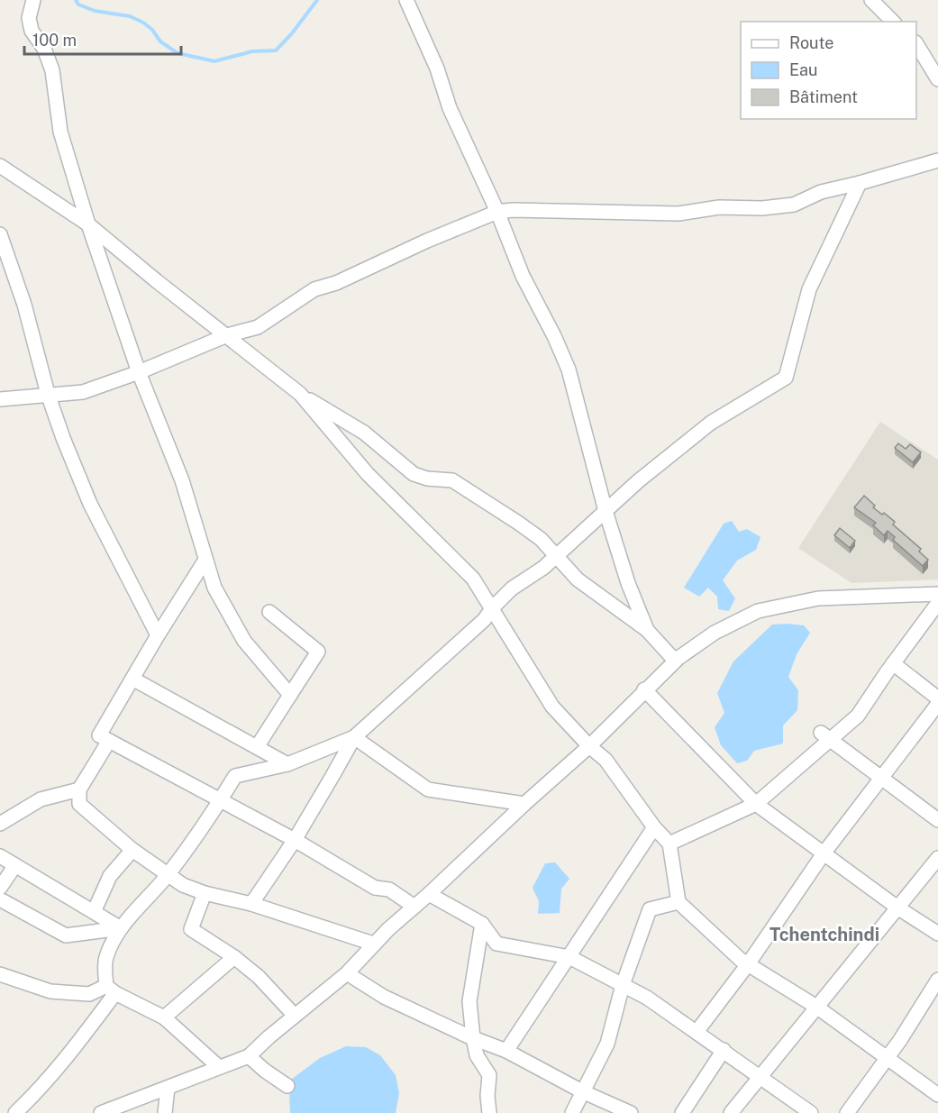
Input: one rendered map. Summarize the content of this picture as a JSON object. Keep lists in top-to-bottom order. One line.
{"districts":["Tchentchindi"],"legend":["Route","Eau","Bâtiment"],"scale_bar":"100 m"}
